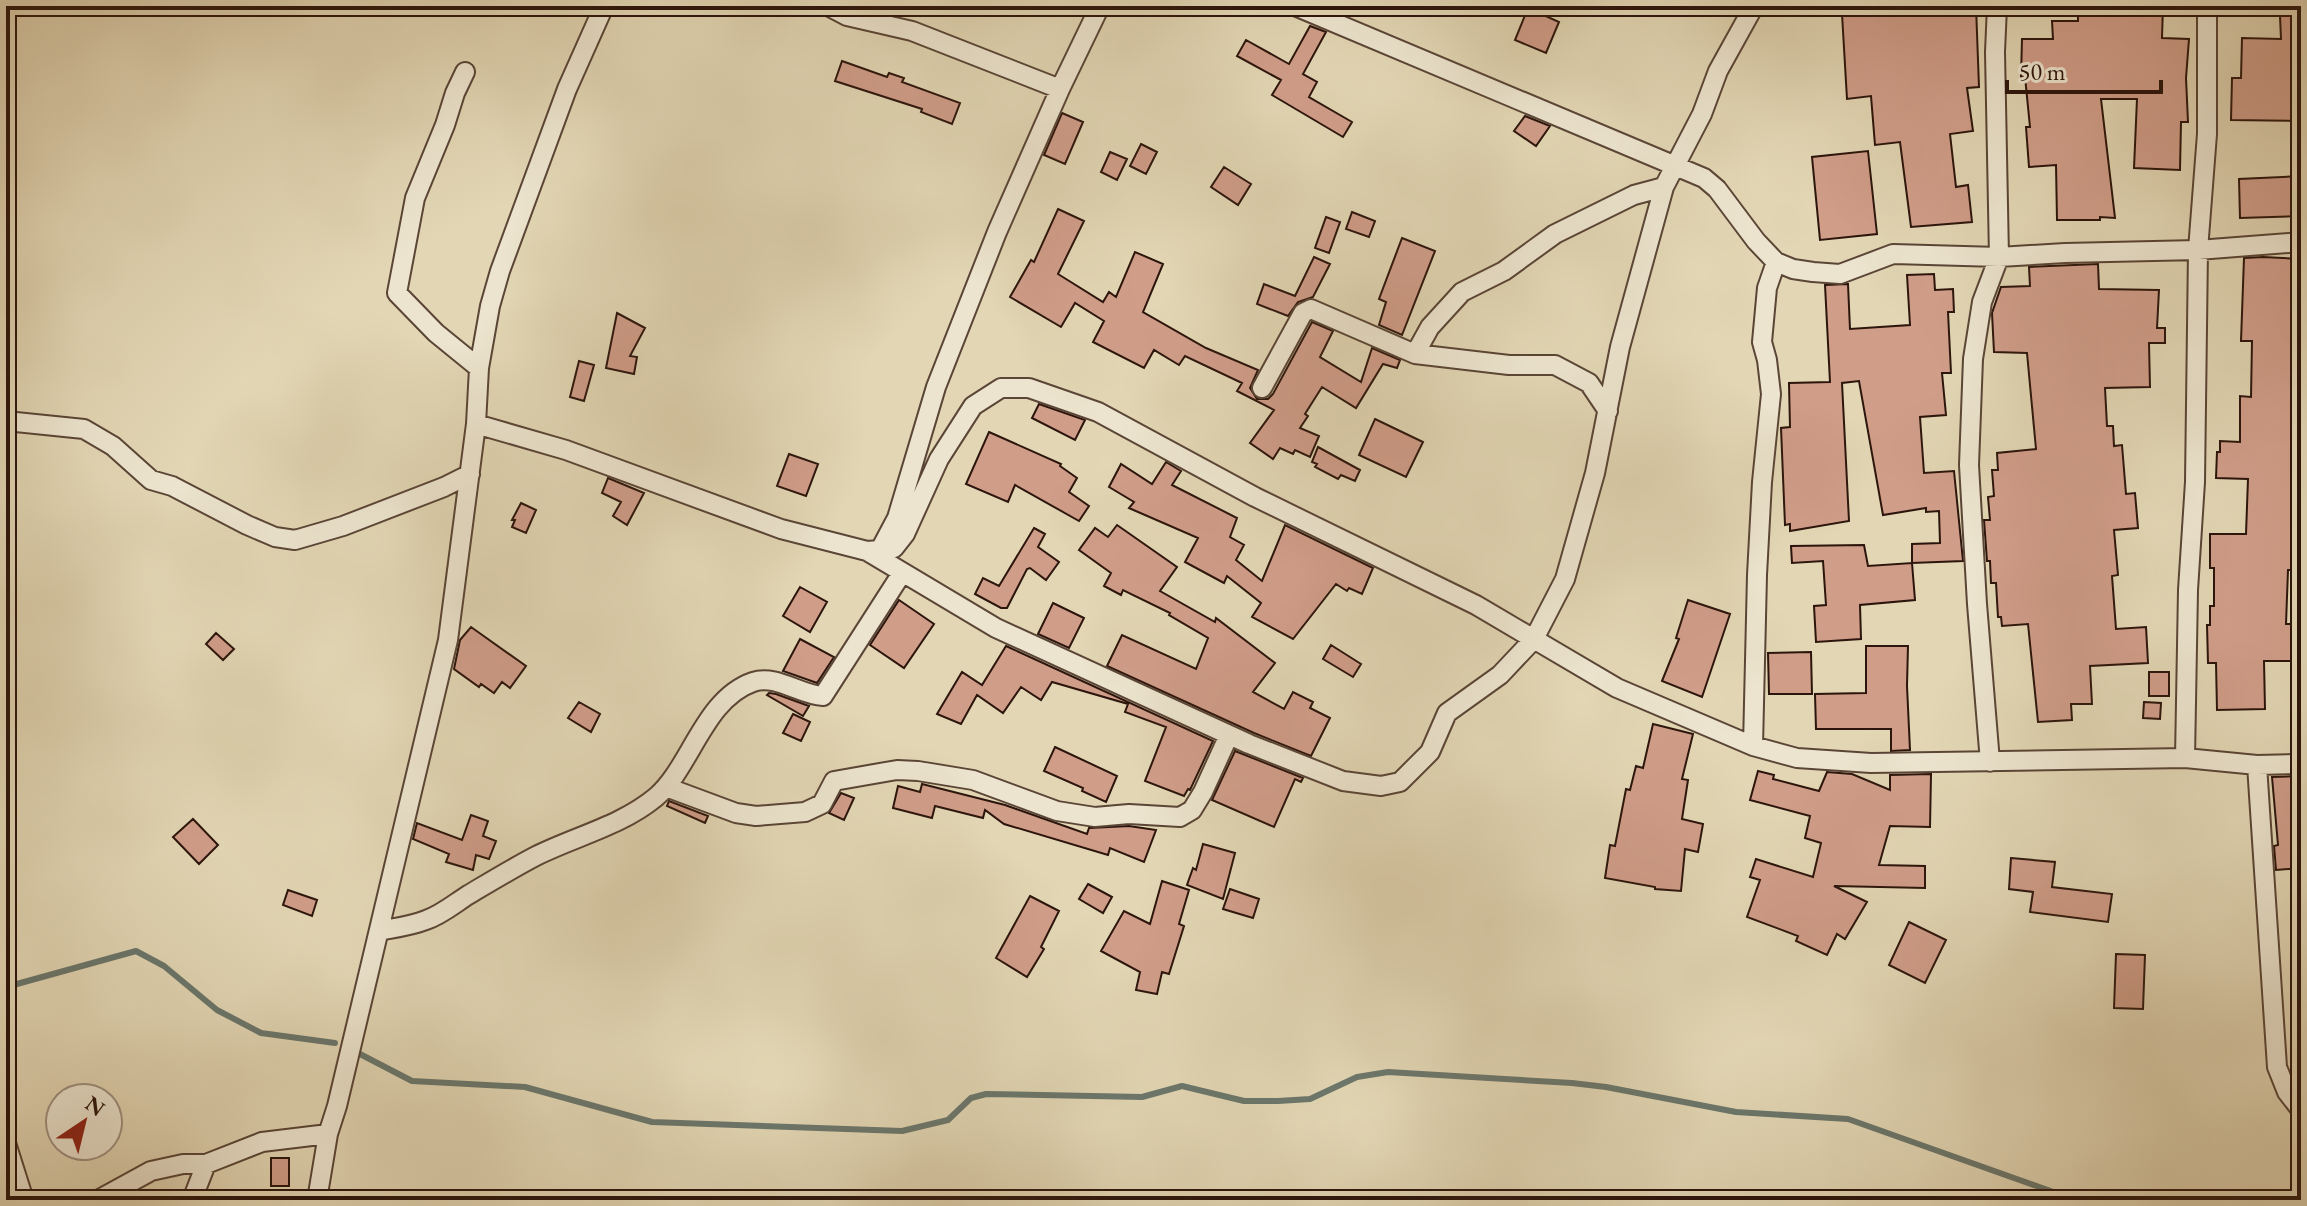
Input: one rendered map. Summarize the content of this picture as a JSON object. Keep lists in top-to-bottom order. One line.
{"scale_bar":"50 m","north":"top right"}
